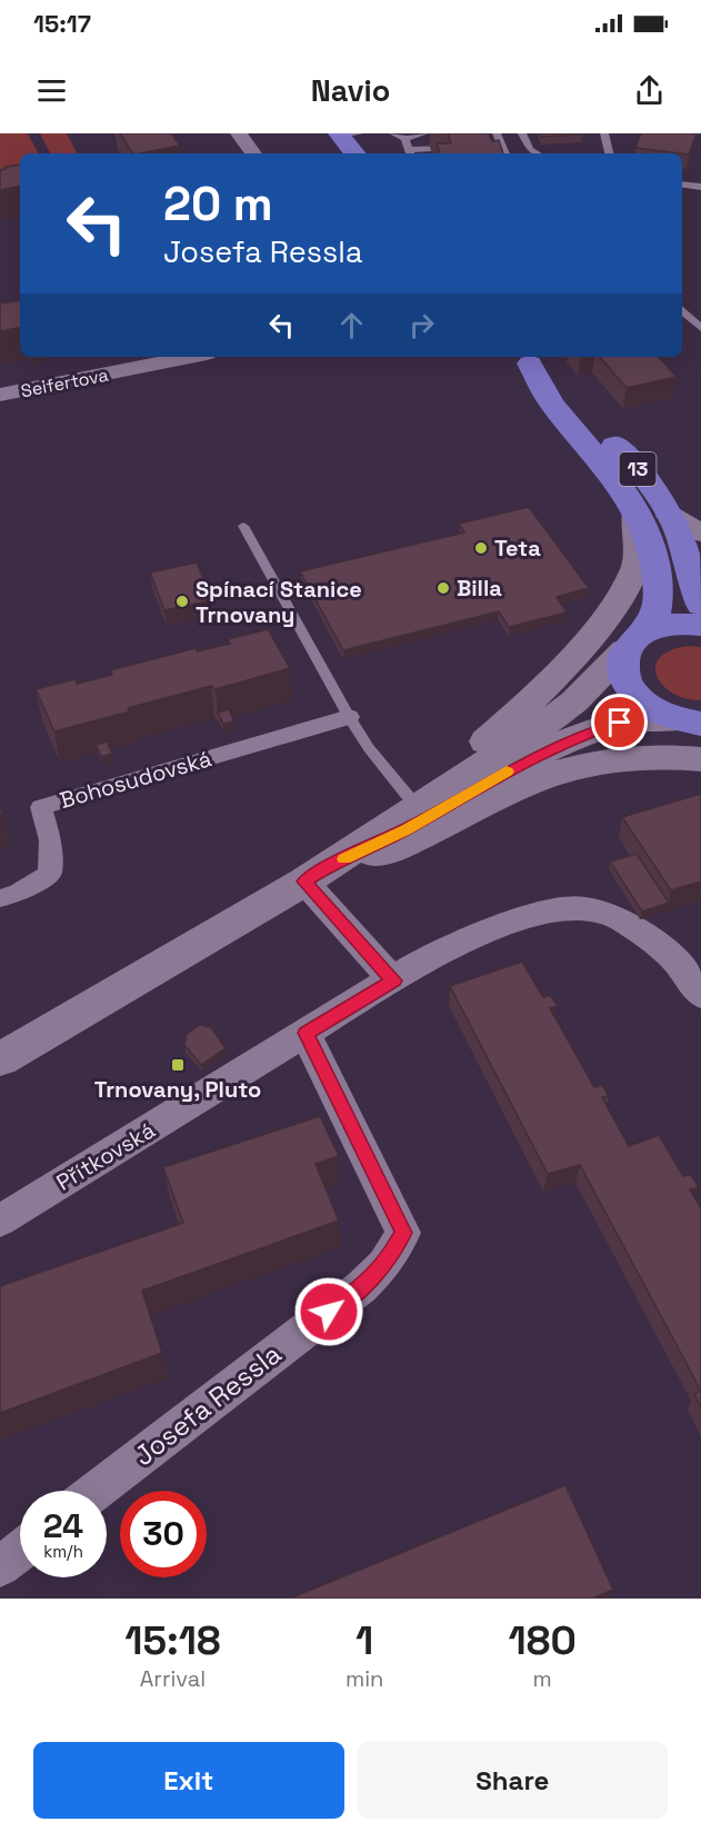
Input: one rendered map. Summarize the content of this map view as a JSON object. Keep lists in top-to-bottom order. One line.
{"streets":{"main road":["13"],"street":["Seifertova","Bohosudovská","Přítkovská","Josefa Ressla"]},"crossings":[["Přítkovská","Josefa Ressla"]],"places":{"other":["Teta","Billa","Spínací Stanice Trnovany"],"transit":["Trnovany, Pluto"]},"page":{"status":"15:17","header":"Navio","turn":["20 m","Josefa Ressla"],"speed":"24 km/h","limit":"30","eta":["15:18","Arrival","1","min","180","m"],"buttons":["Exit","Share"]}}
